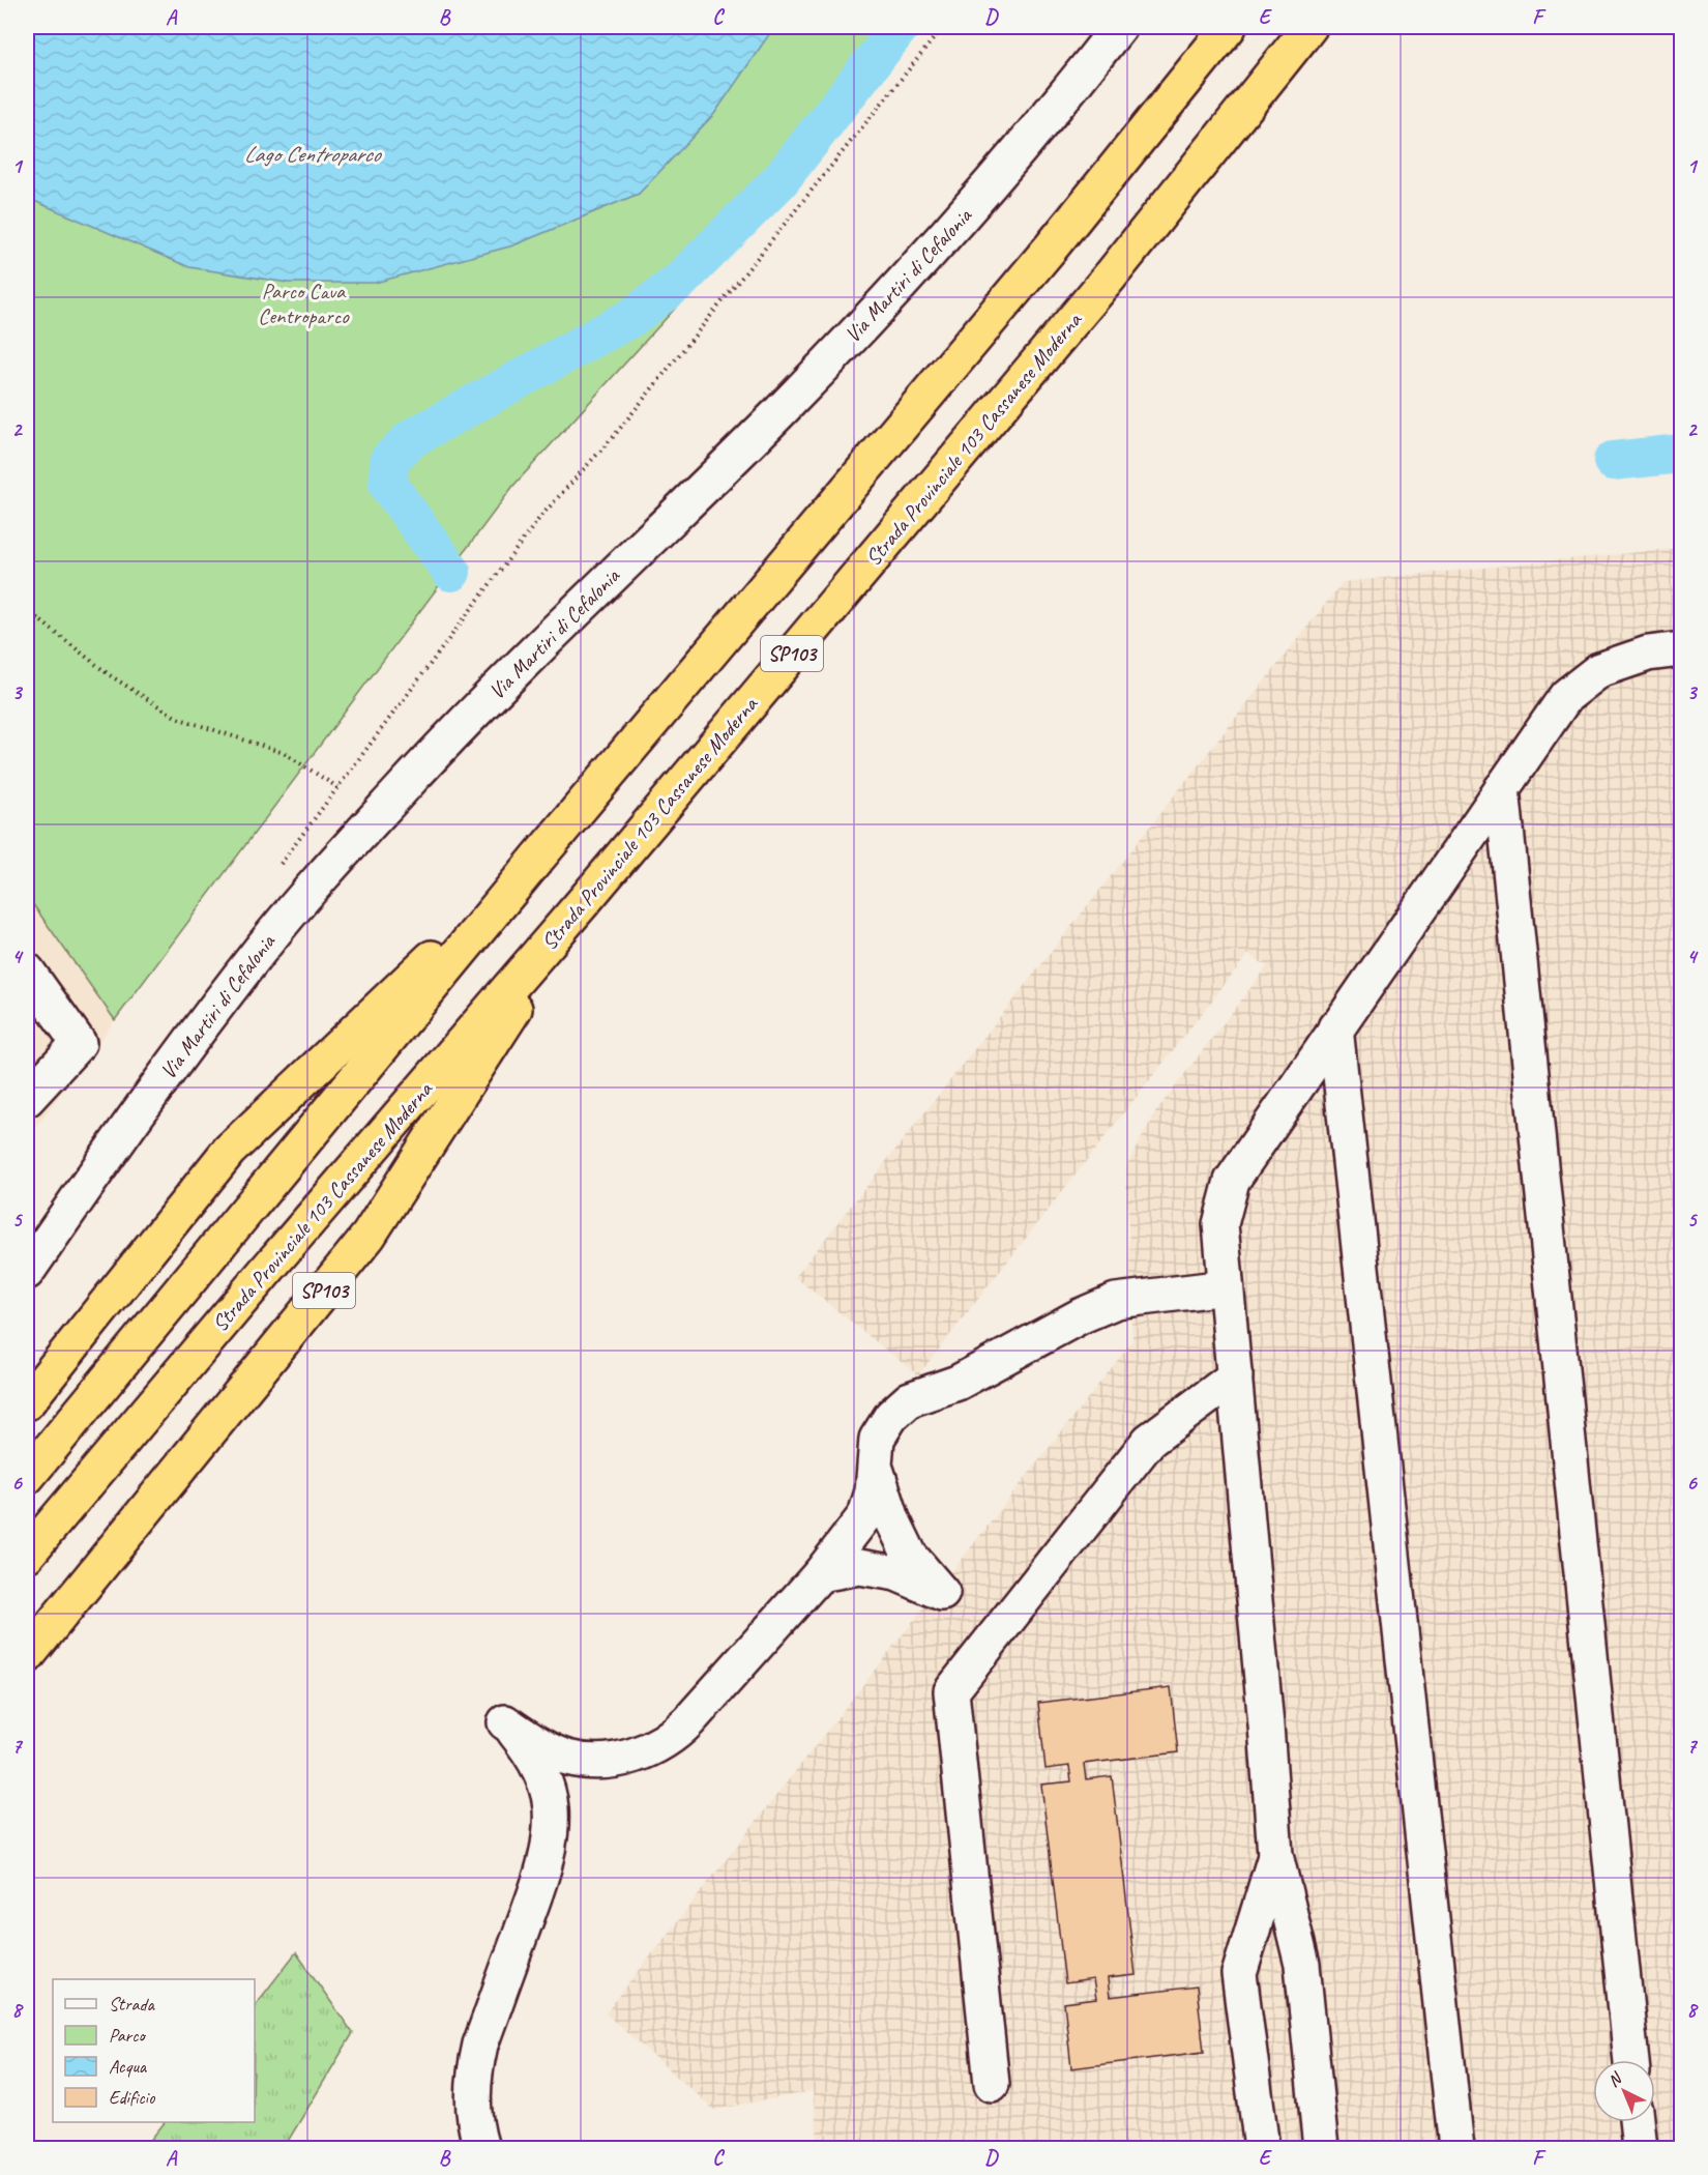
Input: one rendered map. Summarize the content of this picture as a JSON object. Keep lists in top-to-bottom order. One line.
{"streets":{"highway":["Strada Provinciale 103 Cassanese Moderna","SP103"],"street":["Via Martiri di Cefalonia"]},"crossings":[["Strada Provinciale 103 Cassanese Moderna","SP103"]],"water":["Lago Centroparco"],"parks":["Parco Cava Centroparco"],"legend":["Strada","Parco","Acqua","Edificio"],"north":"top left","grid":{"columns":["A","B","C","D","E","F"],"rows":["1","2","3","4","5","6","7","8"]}}
